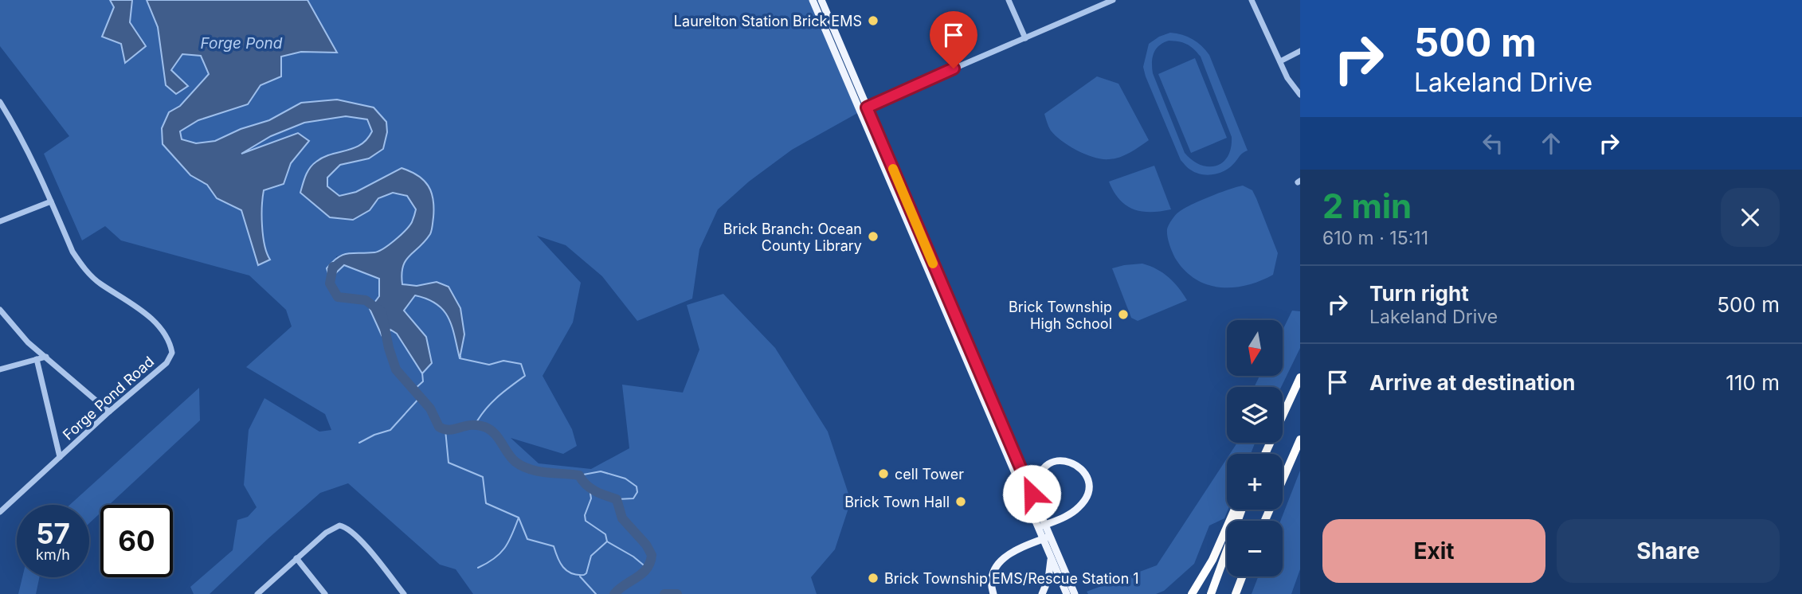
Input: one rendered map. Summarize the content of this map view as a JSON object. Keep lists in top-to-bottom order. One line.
{"streets":{"street":["Forge Pond Road"]},"water":["Forge Pond"],"places":["Laurelton Station Brick EMS","Brick Branch: Ocean County Library","Brick Township High School","cell Tower","Brick Town Hall","Brick Township EMS/Rescue Station 1"],"north":"bottom","page":{"turn":["500 m","Lakeland Drive"],"heading":["2 min","610 m · 15:11"],"list":[{"name":"Turn right","note":"Lakeland Drive","value":"500 m"},{"name":"Arrive at destination","value":"110 m"}],"map_buttons":["+","−"],"speed":"57 km/h","limit":"60","buttons":["Exit","Share"]}}
